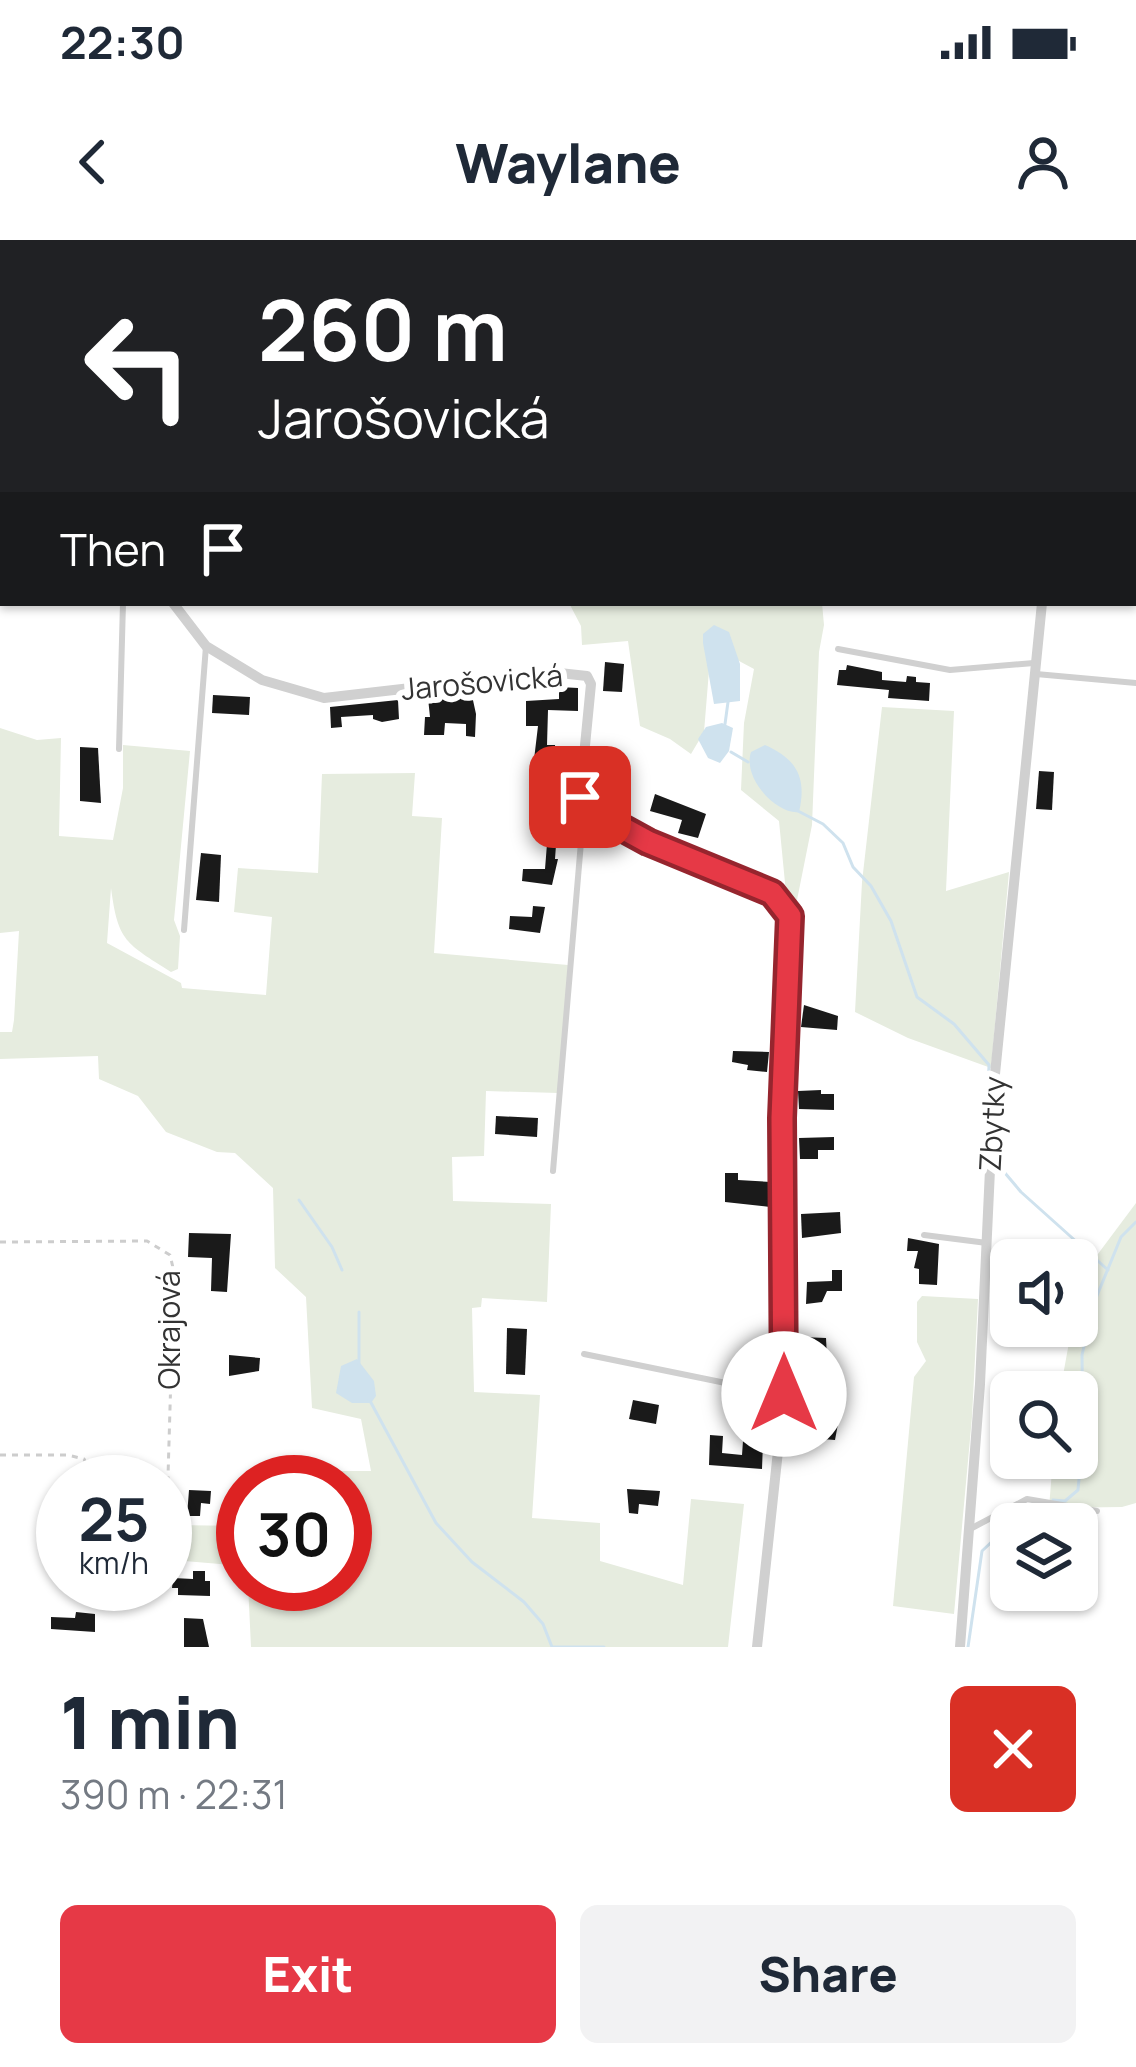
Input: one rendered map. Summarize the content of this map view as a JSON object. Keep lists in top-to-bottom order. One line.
{"streets":{"street":["Jarošovická","Zbytky"],"path":["Okrajová"]},"page":{"status":"22:30","header":"Waylane","turn":["260 m","Jarošovická"],"then":"Then","speed":"25 km/h","limit":"30","heading":["1 min","390 m · 22:31"],"buttons":["Exit","Share"]}}
